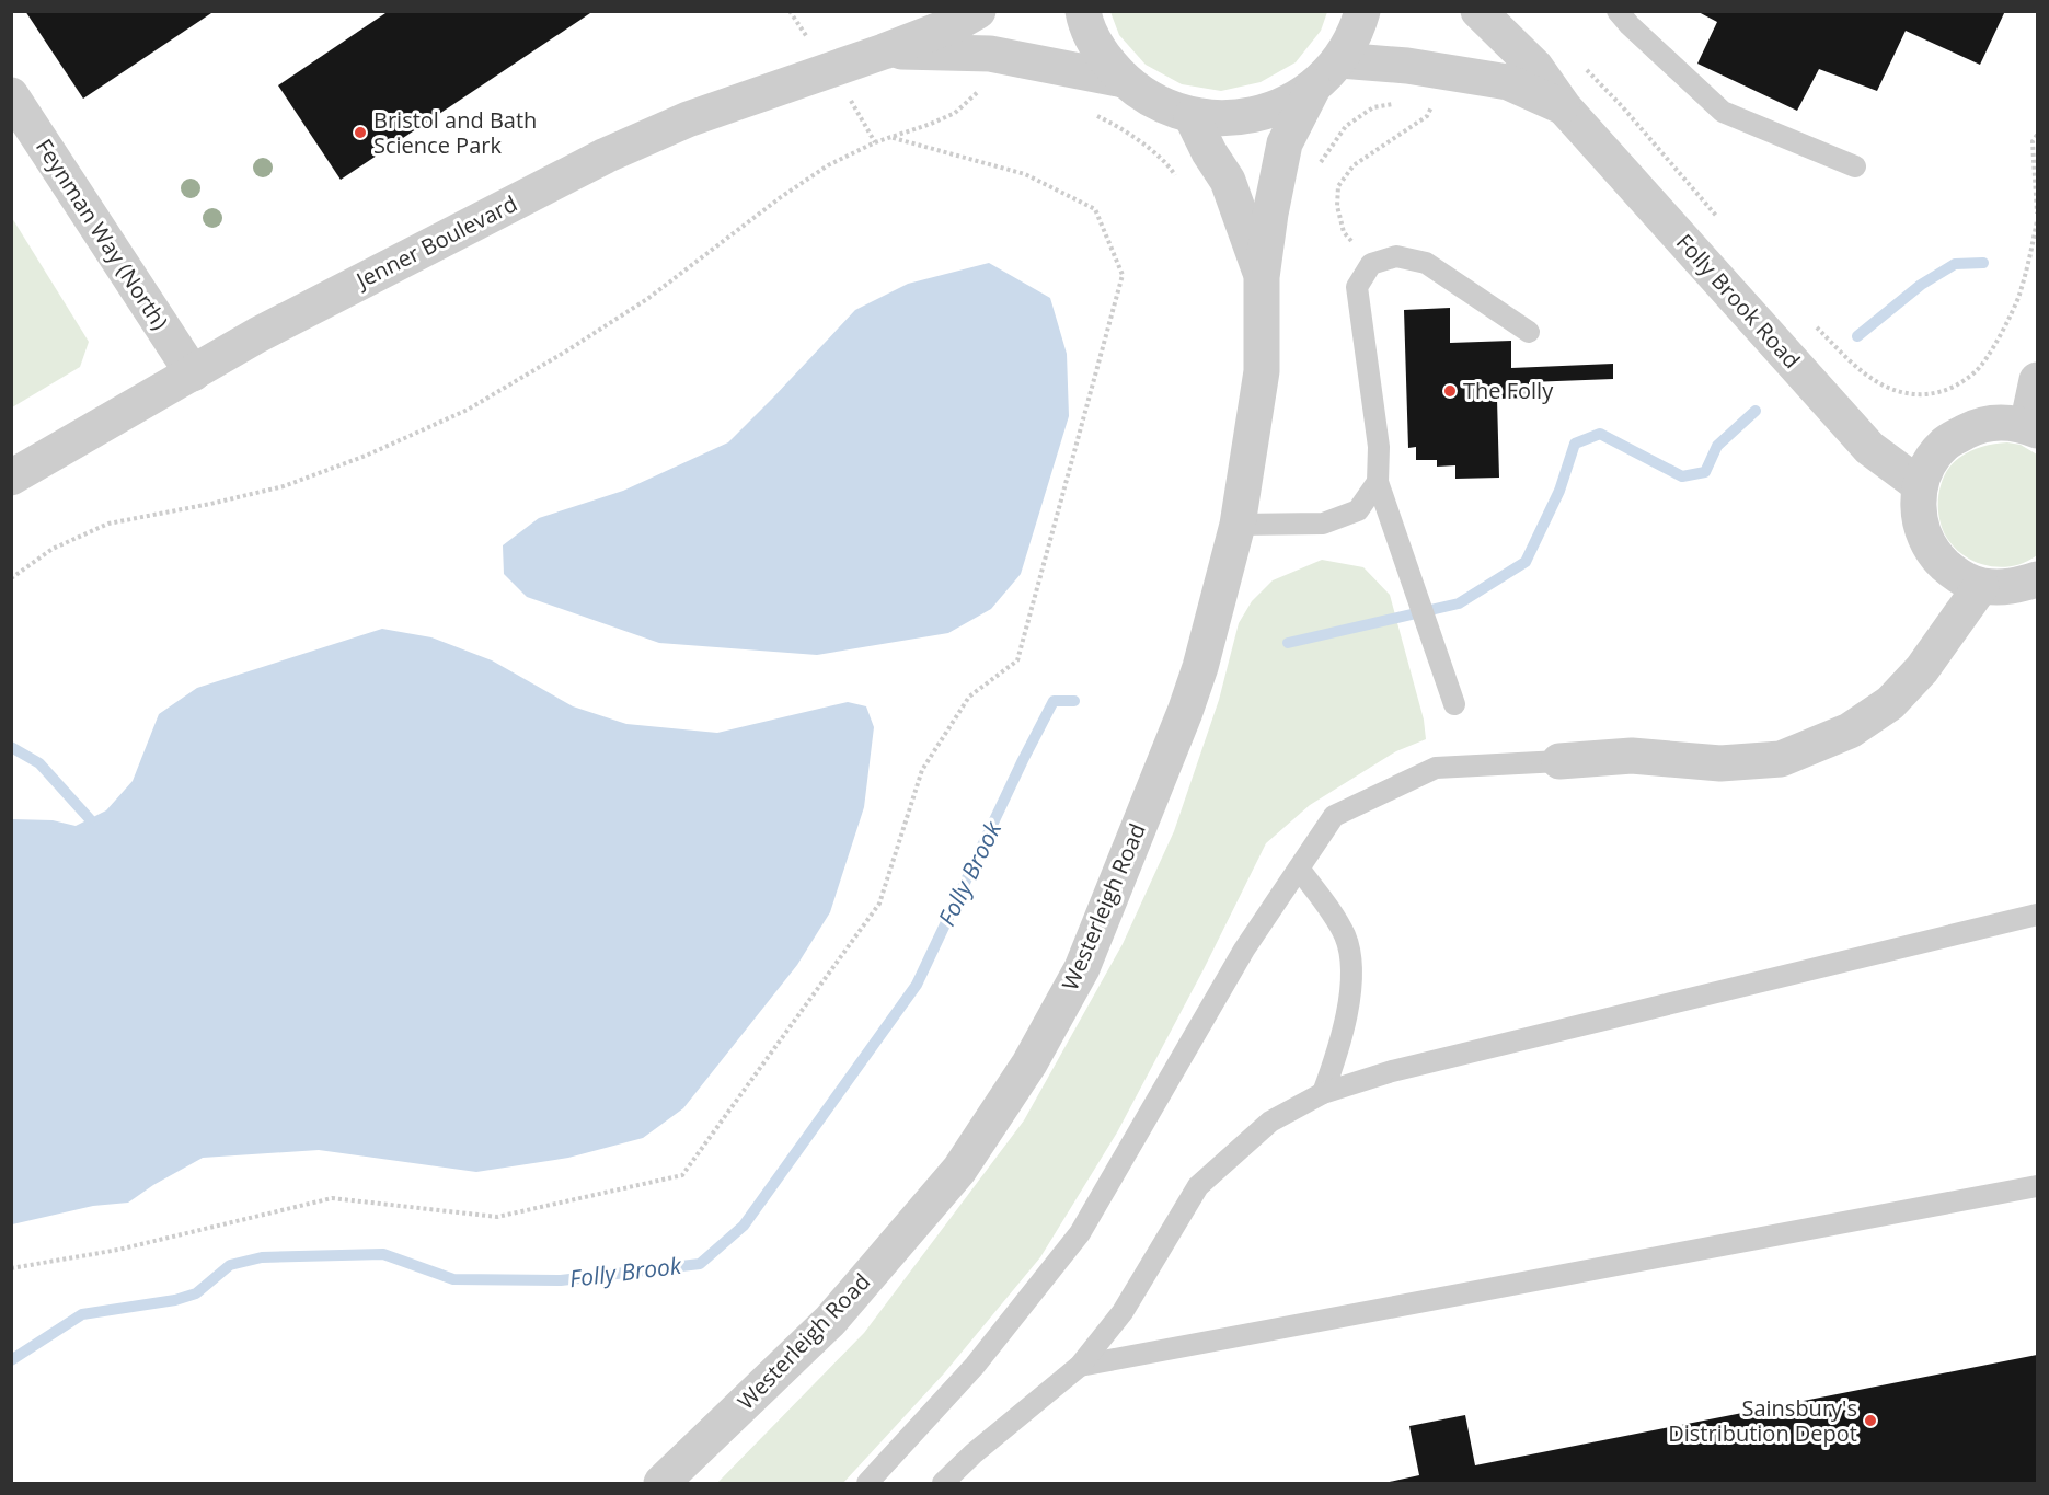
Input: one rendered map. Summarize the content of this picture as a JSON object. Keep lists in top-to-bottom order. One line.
{"streets":{"street":["Feynman Way (North)","Jenner Boulevard","Folly Brook Road","Westerleigh Road"]},"crossings":[["Feynman Way (North)","Jenner Boulevard"]],"water":["Folly Brook"],"places":["Bristol and Bath Science Park","The Folly","Sainsbury's Distribution Depot"]}
